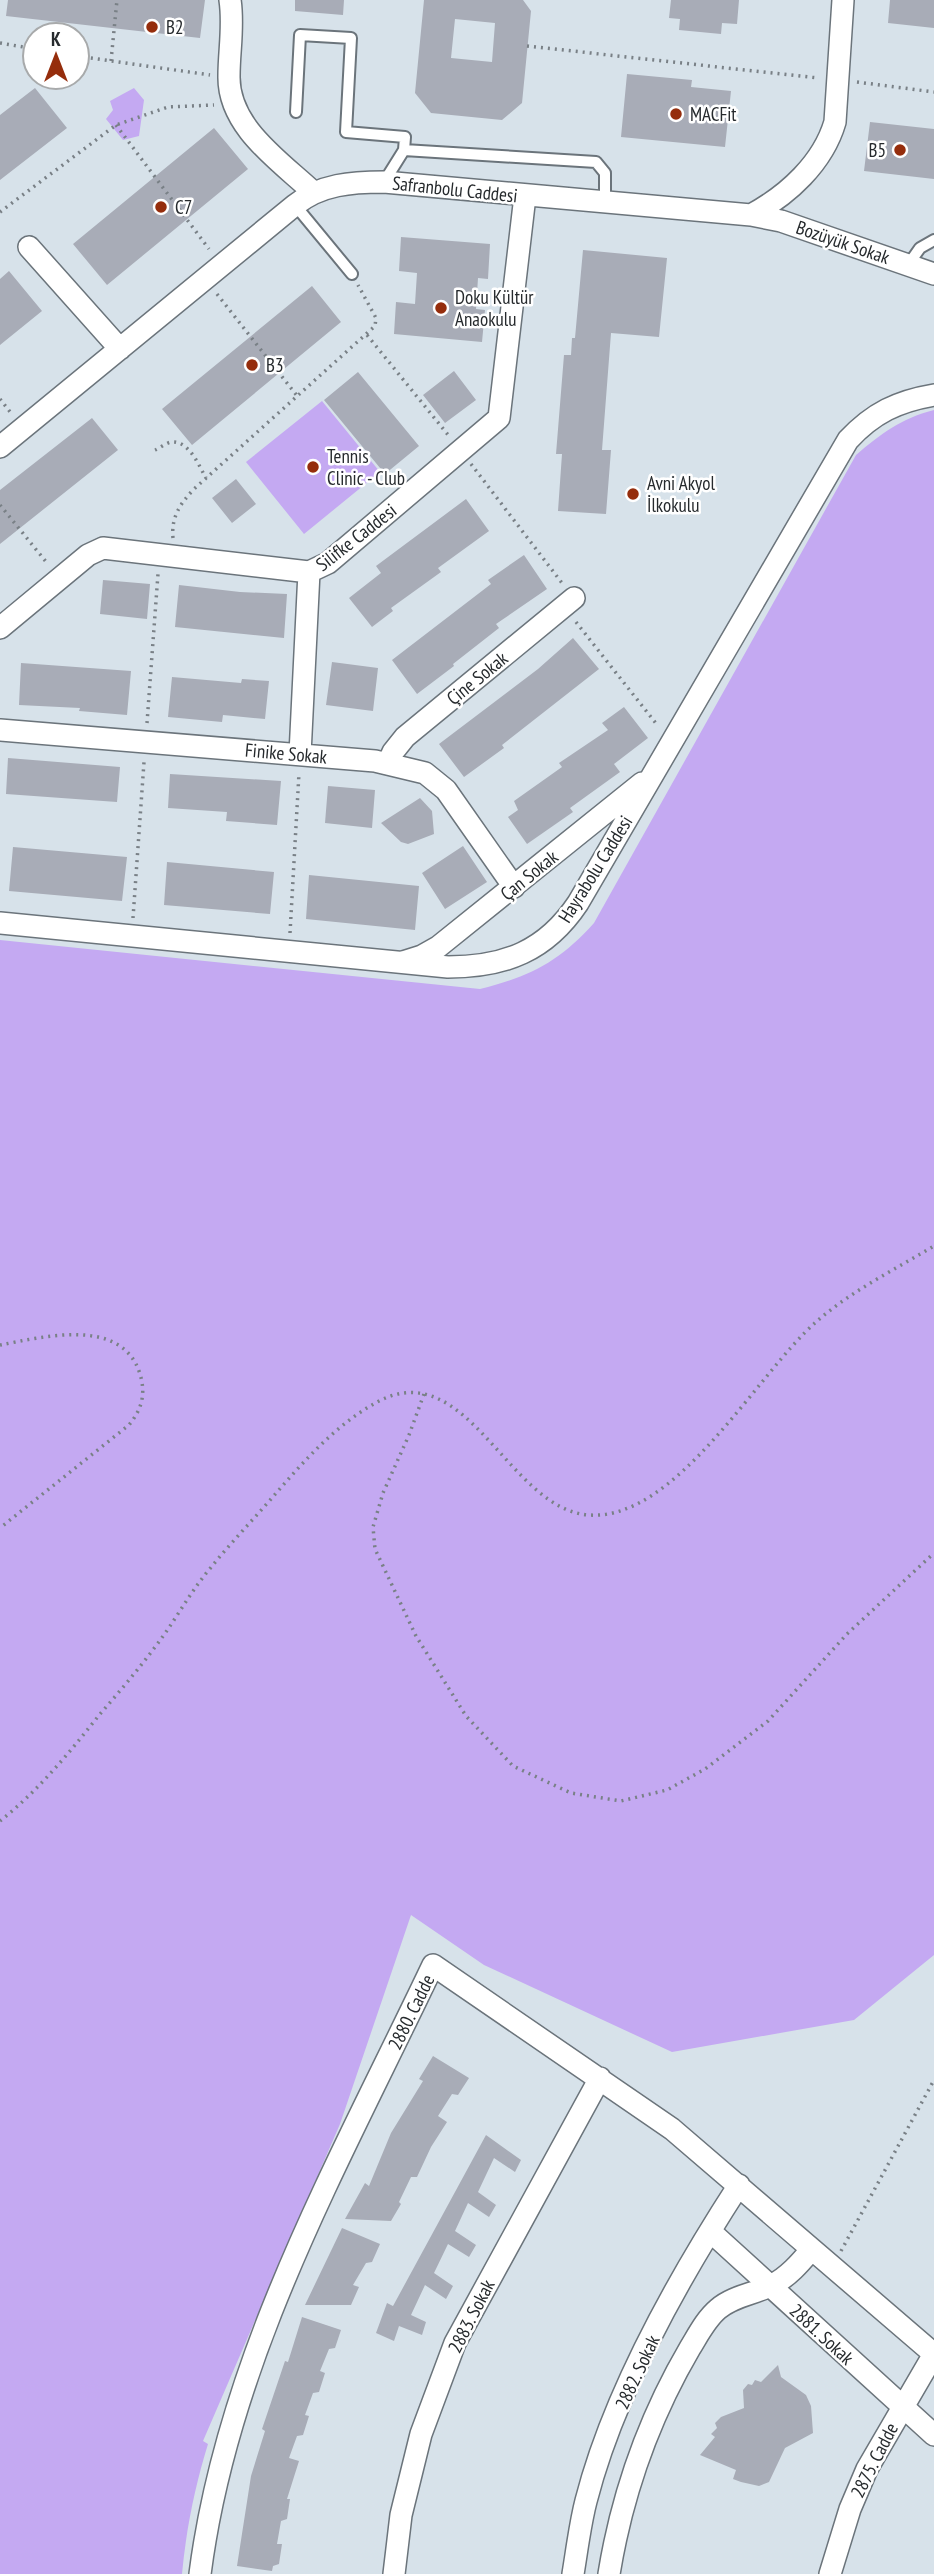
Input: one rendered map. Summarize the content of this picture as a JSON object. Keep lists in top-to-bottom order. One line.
{"streets":{"street":["Safranbolu Caddesi","Bozüyük Sokak","Silifke Caddesi","Çine Sokak","Finike Sokak","Hayrabolu Caddesi","Çan Sokak","2880. Cadde","2883. Sokak","2881. Sokak","2882. Sokak","2875. Cadde"]},"crossings":[["Safranbolu Caddesi","Bozüyük Sokak"],["Safranbolu Caddesi","Silifke Caddesi"],["Silifke Caddesi","Finike Sokak"],["Çine Sokak","Finike Sokak"],["Finike Sokak","Çan Sokak"],["Hayrabolu Caddesi","Çan Sokak"],["2880. Cadde","2883. Sokak"],["2880. Cadde","2882. Sokak"],["2880. Cadde","2875. Cadde"],["2881. Sokak","2882. Sokak"],["2881. Sokak","2875. Cadde"]],"places":["B2","MACFit","B5","C7","Doku Kültür Anaokulu","B3","Tennis Clinic - Club","Avni Akyol İlkokulu"],"north":"top"}
